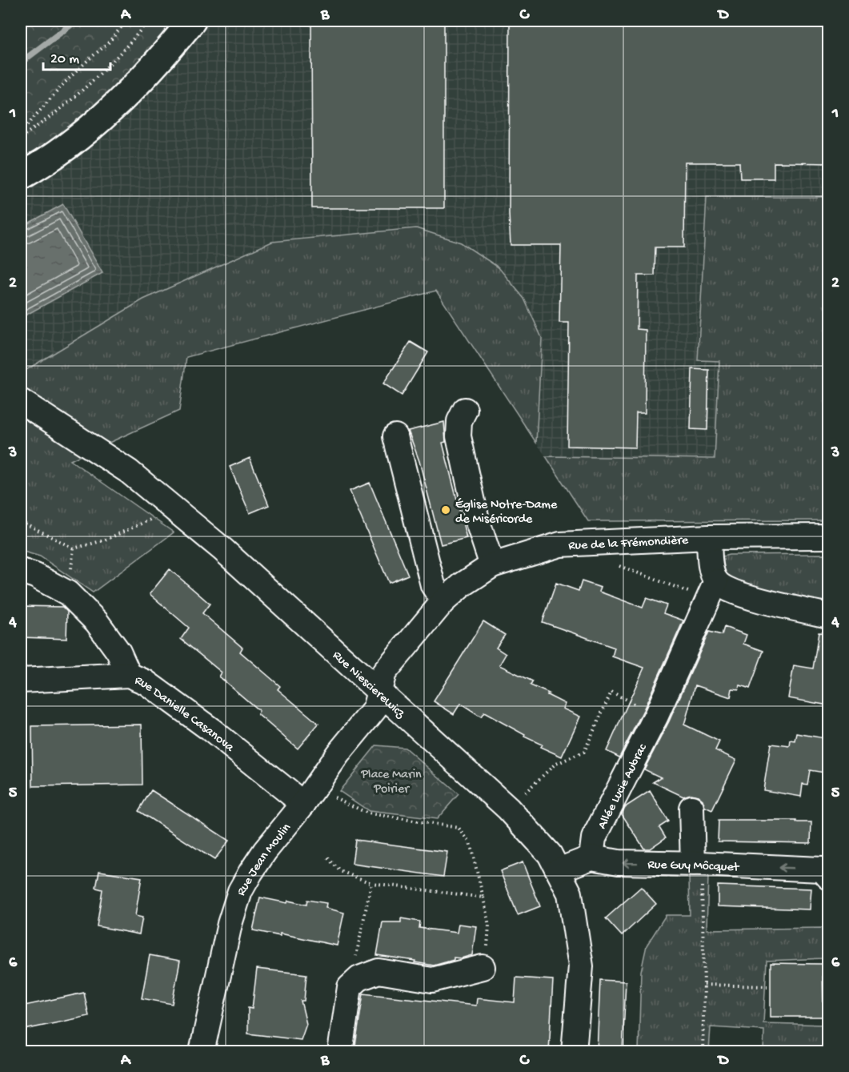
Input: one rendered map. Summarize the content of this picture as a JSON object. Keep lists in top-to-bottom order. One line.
{"streets":{"street":["Rue de la Frémondière","Rue Niescierewicz","Rue Danielle Casanova","Allée Lucie Aubrac","Rue Jean Moulin","Rue Guy Môcquet"]},"crossings":[["Rue de la Frémondière","Rue Niescierewicz"],["Rue de la Frémondière","Rue Jean Moulin"],["Rue Niescierewicz","Rue Jean Moulin"],["Rue Danielle Casanova","Rue Jean Moulin"],["Allée Lucie Aubrac","Rue Guy Môcquet"]],"one_way":["Rue Guy Môcquet"],"parks":["Place Marin Poirier"],"places":["Église Notre-Dame de Miséricorde"],"scale_bar":"20 m","grid":{"columns":["A","B","C","D"],"rows":["1","2","3","4","5","6"]}}
